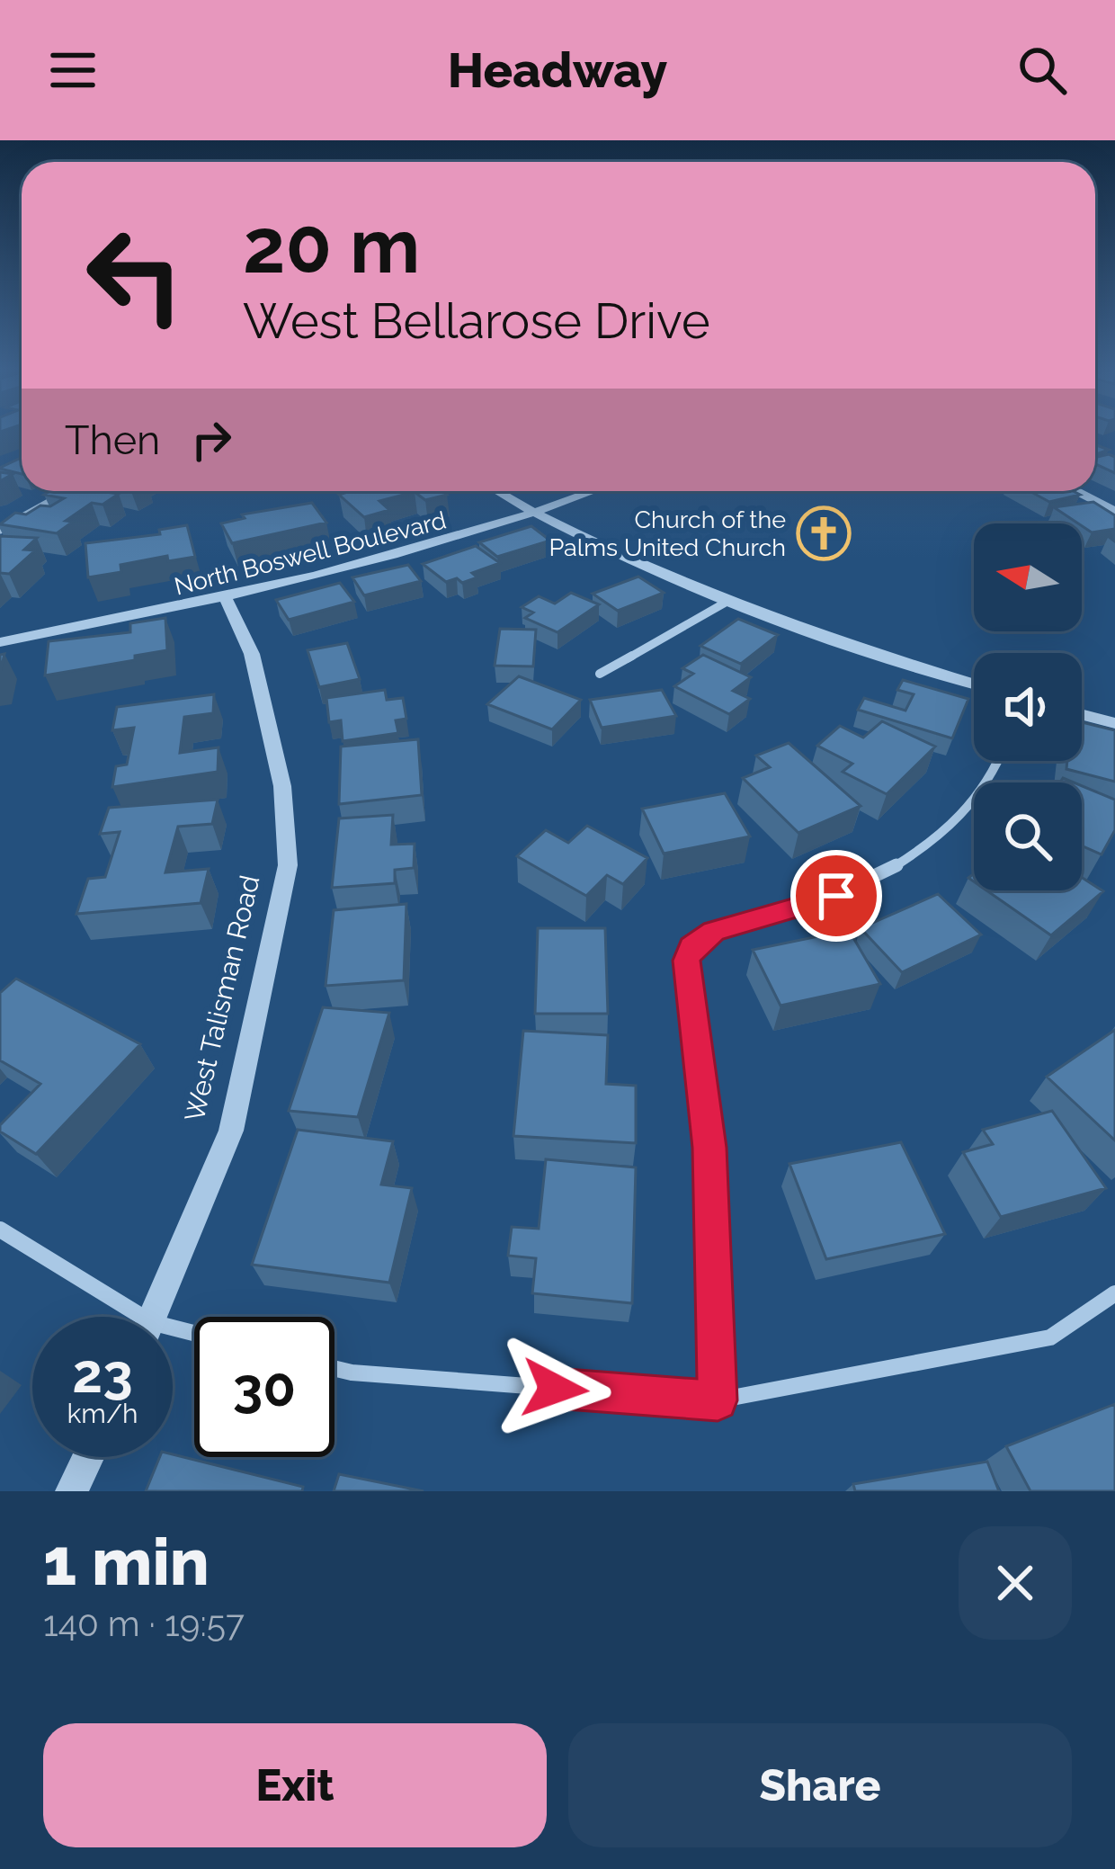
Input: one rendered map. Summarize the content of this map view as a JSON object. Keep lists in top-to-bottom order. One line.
{"streets":{"street":["North Boswell Boulevard","West Talisman Road"]},"crossings":[["North Boswell Boulevard","West Talisman Road"]],"places":{"church":["Church of the Palms United Church"]},"north":"left","page":{"header":"Headway","turn":["20 m","West Bellarose Drive"],"then":"Then","speed":"23 km/h","limit":"30","heading":["1 min","140 m · 19:57"],"buttons":["Exit","Share"]}}
